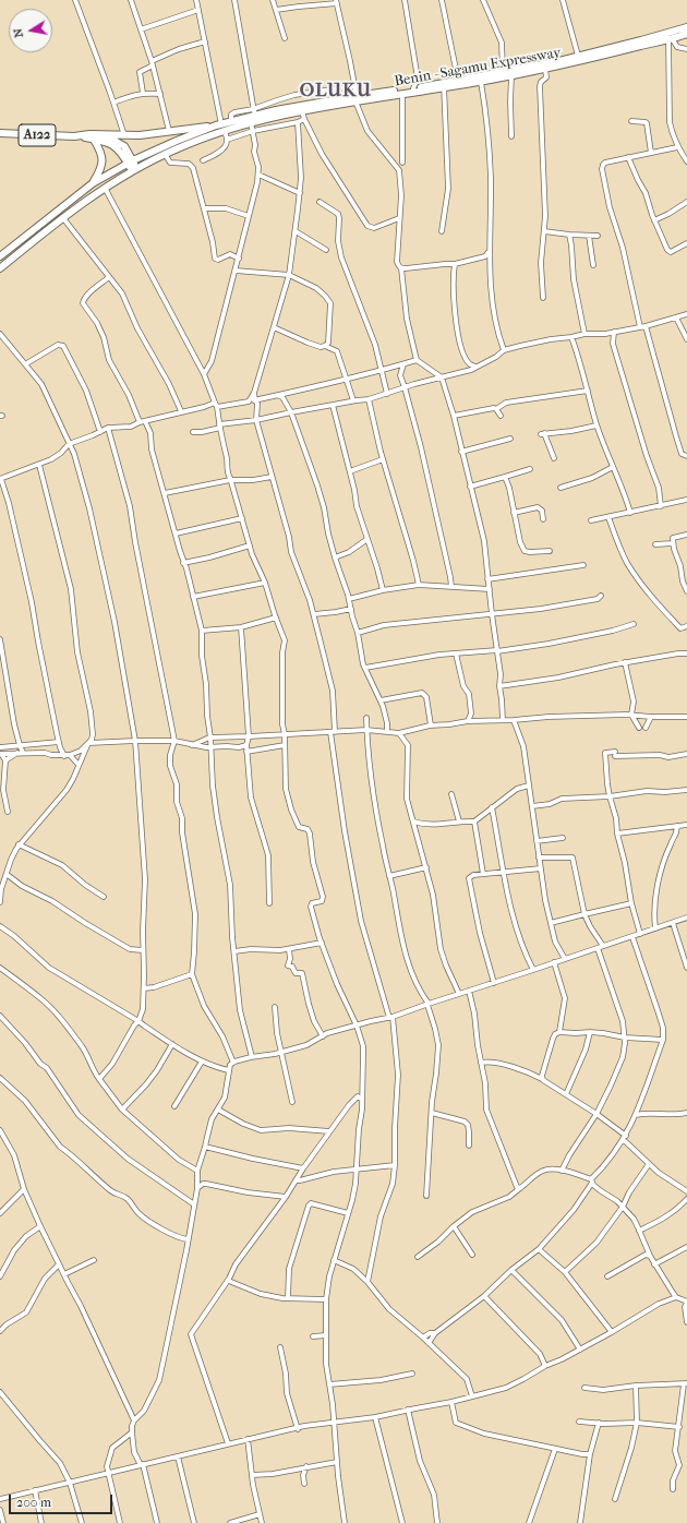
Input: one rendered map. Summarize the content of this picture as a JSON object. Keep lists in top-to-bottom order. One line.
{"streets":{"highway":["Benin - Sagamu Expressway","A122"]},"crossings":[["Benin - Sagamu Expressway","A122"]],"districts":["OLUKU"],"scale_bar":"200 m","north":"left"}
